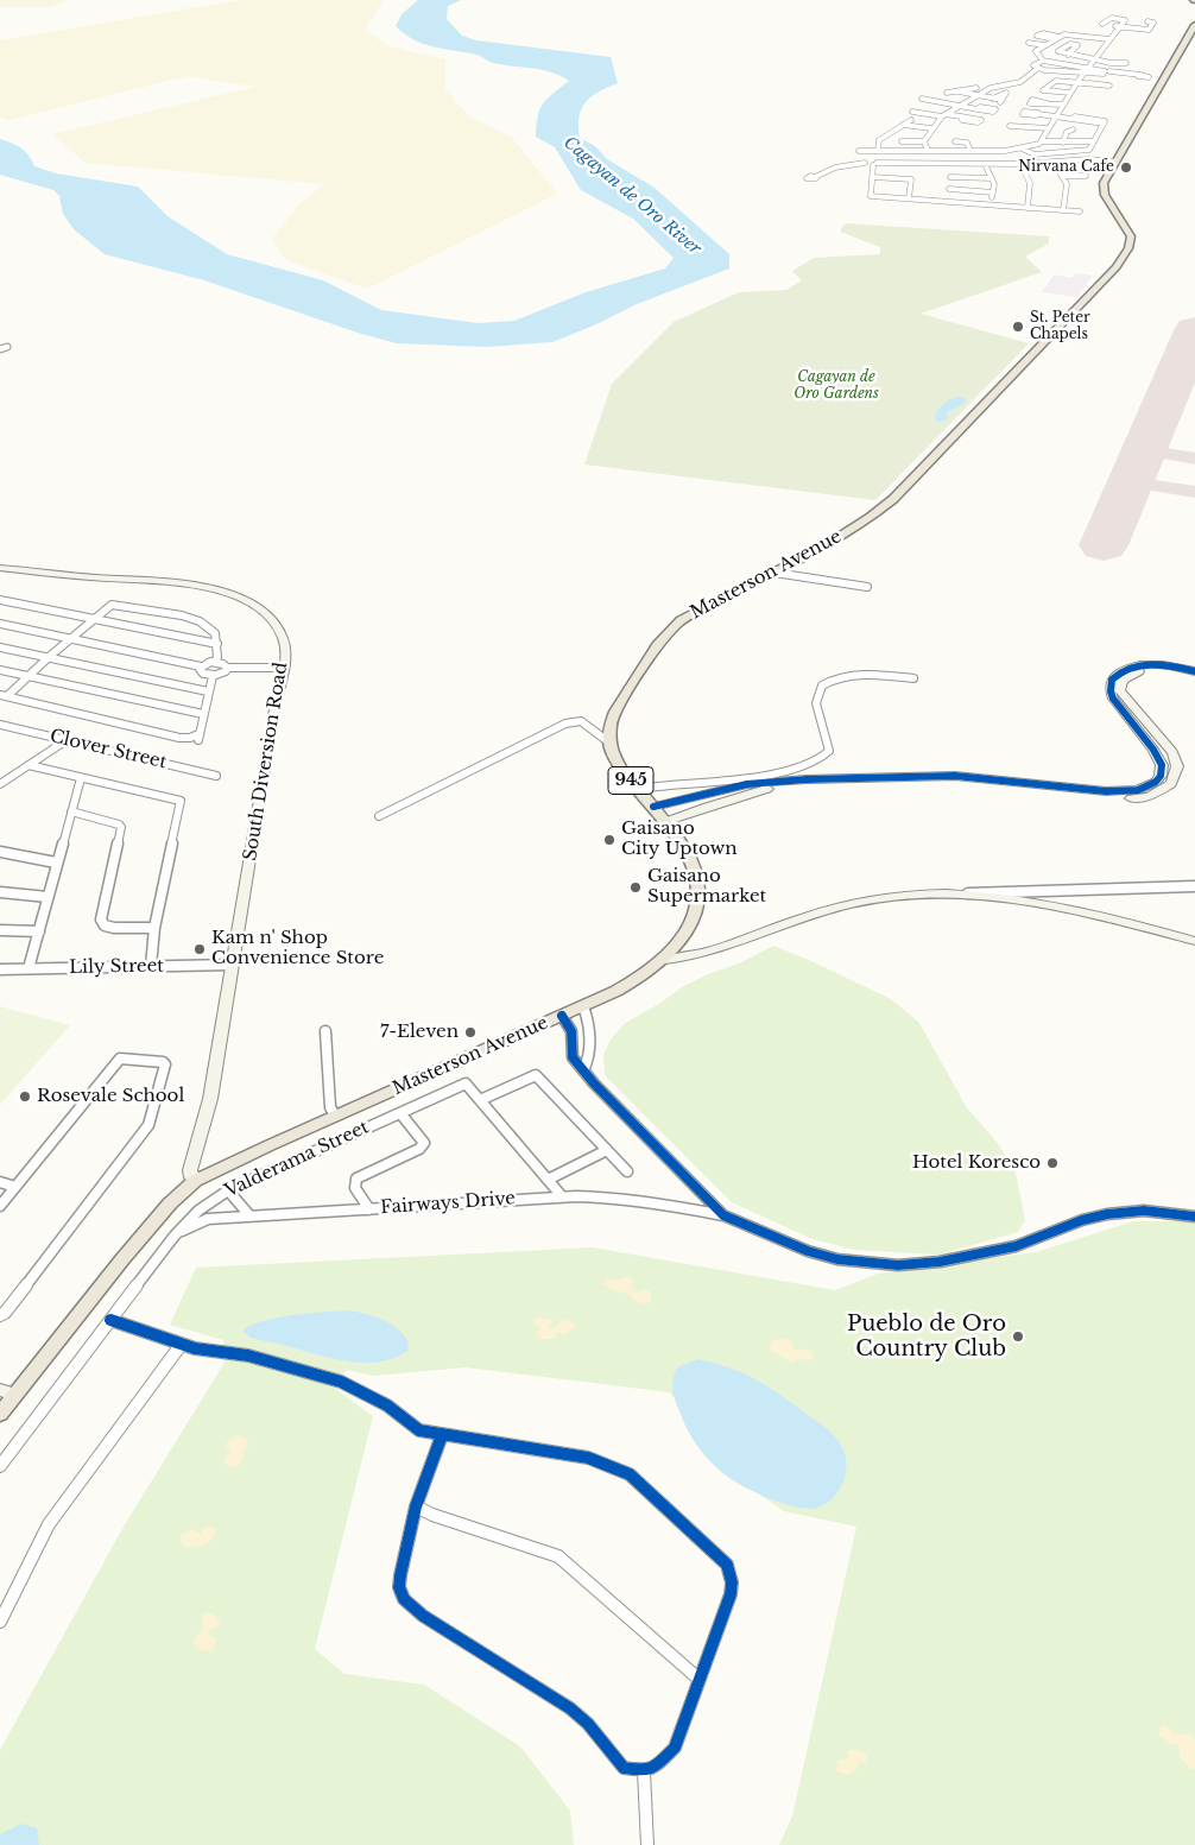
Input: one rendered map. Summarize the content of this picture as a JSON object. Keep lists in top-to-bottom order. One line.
{"streets":{"main road":["Masterson Avenue","945"],"street":["Clover Street","South Diversion Road","Lily Street","Valderama Street","Fairways Drive"]},"crossings":[["Masterson Avenue","South Diversion Road"],["South Diversion Road","Lily Street"],["Valderama Street","Fairways Drive"]],"water":["Cagayan de Oro River"],"parks":["Cagayan de Oro Gardens"],"places":["Nirvana Cafe","St. Peter Chapels","Gaisano City Uptown","Gaisano Supermarket","Kam n' Shop Convenience Store","7-Eleven","Rosevale School","Hotel Koresco","Pueblo de Oro Country Club"]}
